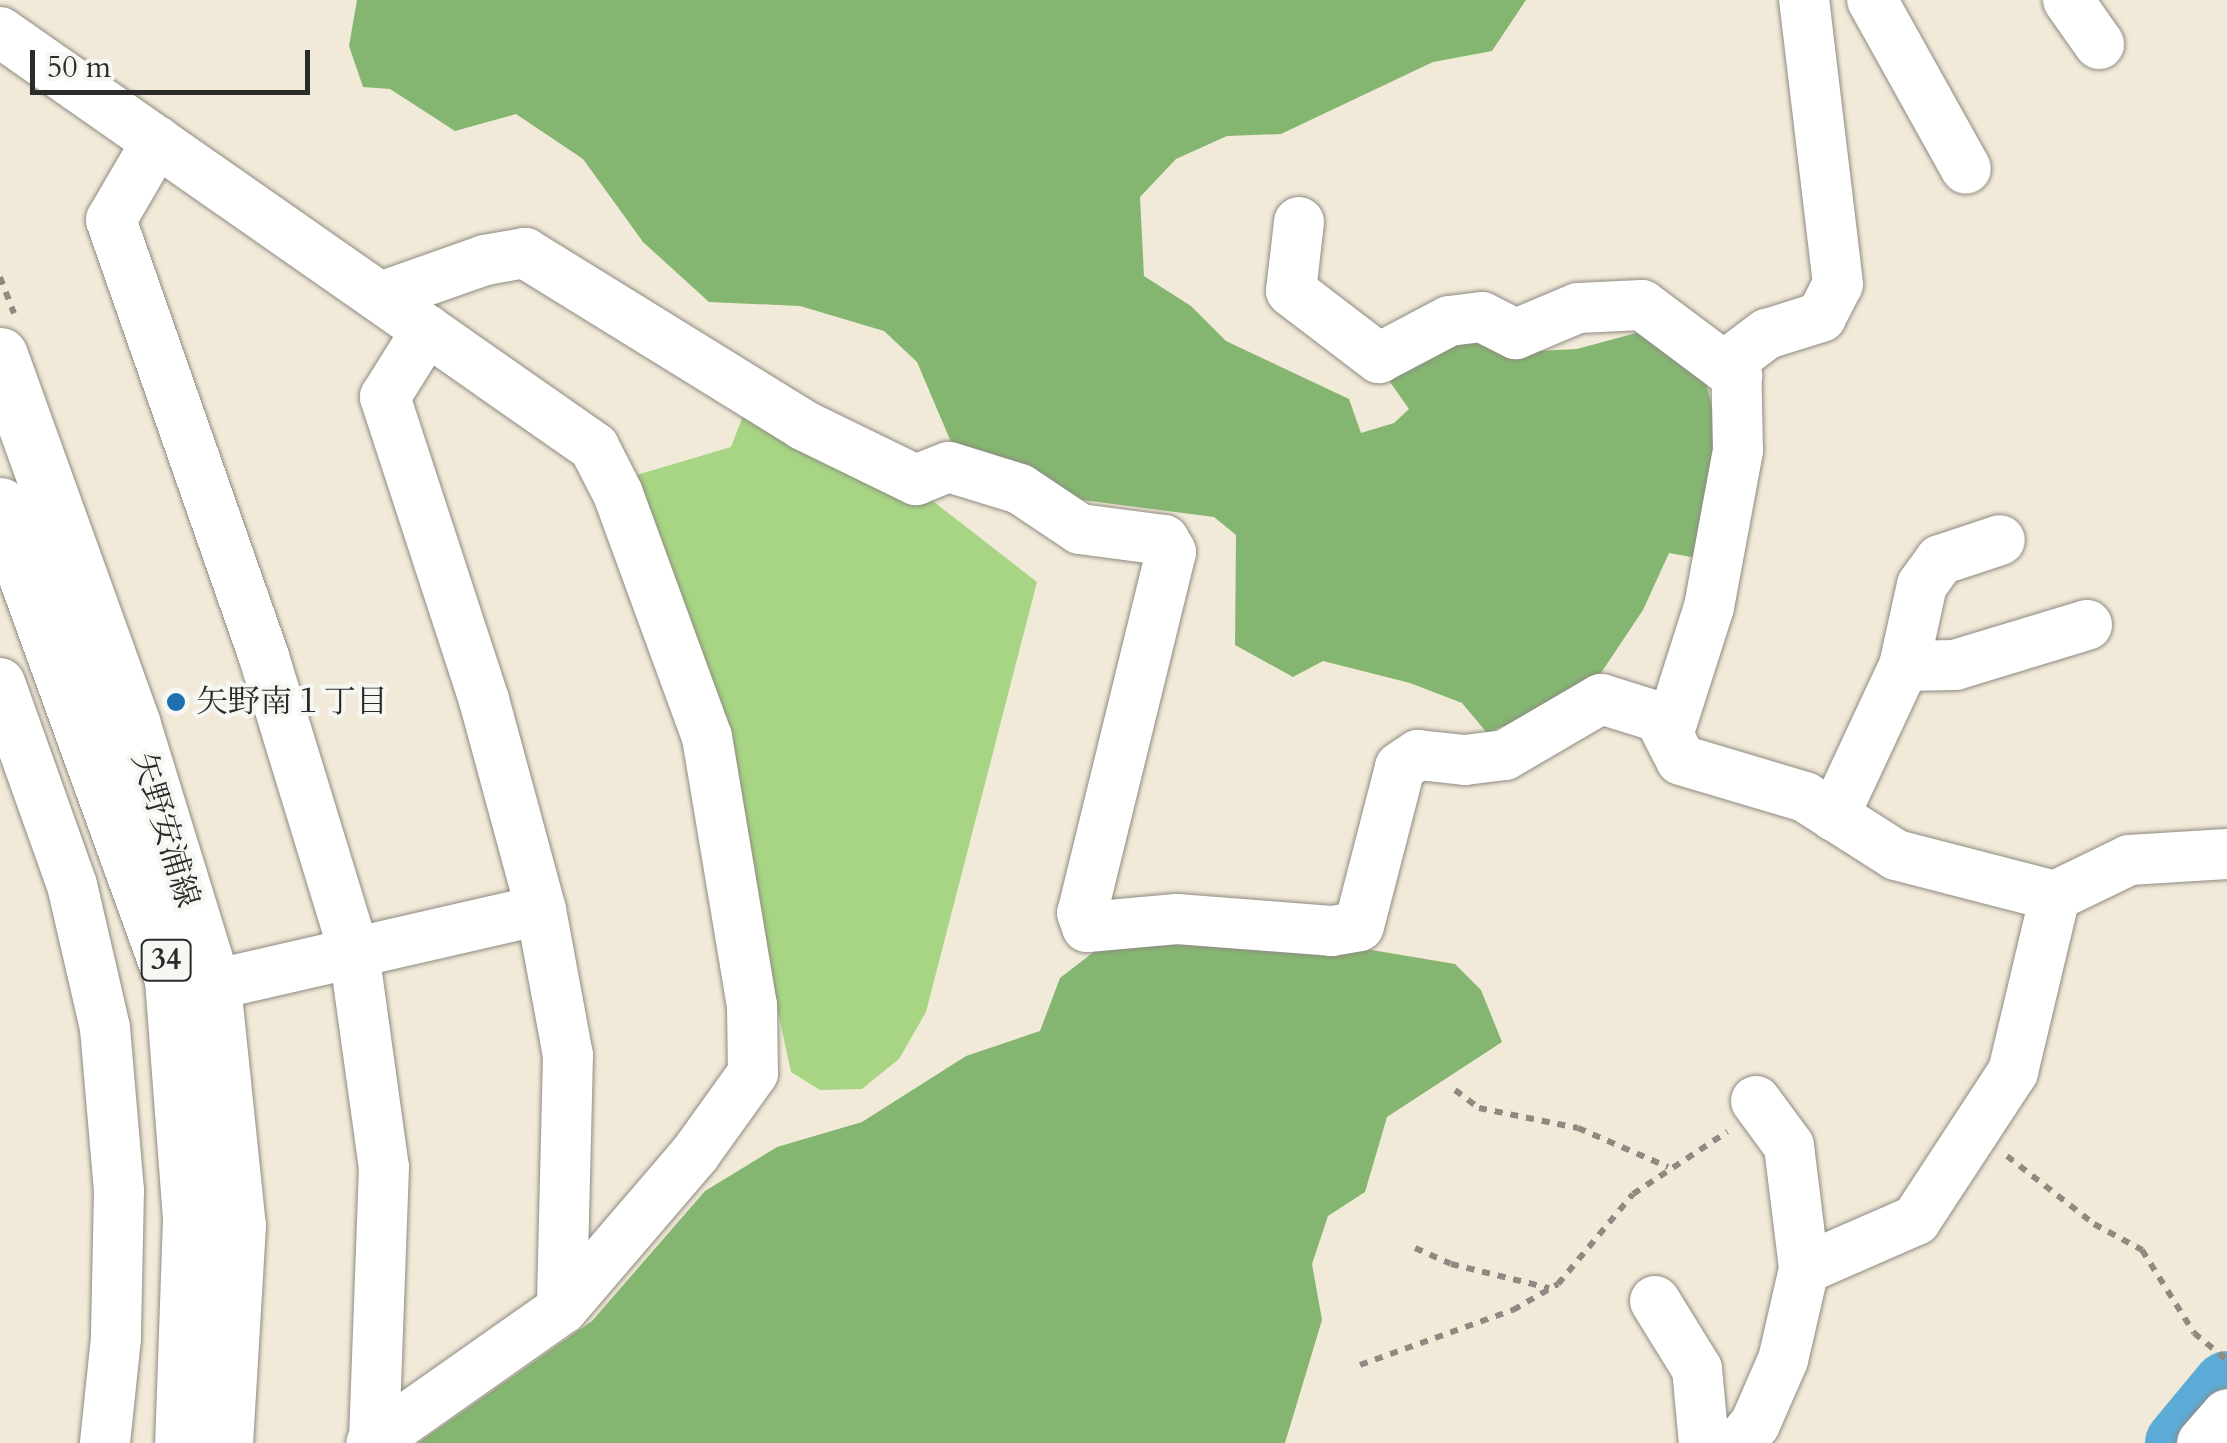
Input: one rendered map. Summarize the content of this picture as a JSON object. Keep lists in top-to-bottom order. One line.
{"streets":{"main road":["矢野安浦線","34"]},"places":["矢野南１丁目"],"scale_bar":"50 m"}
